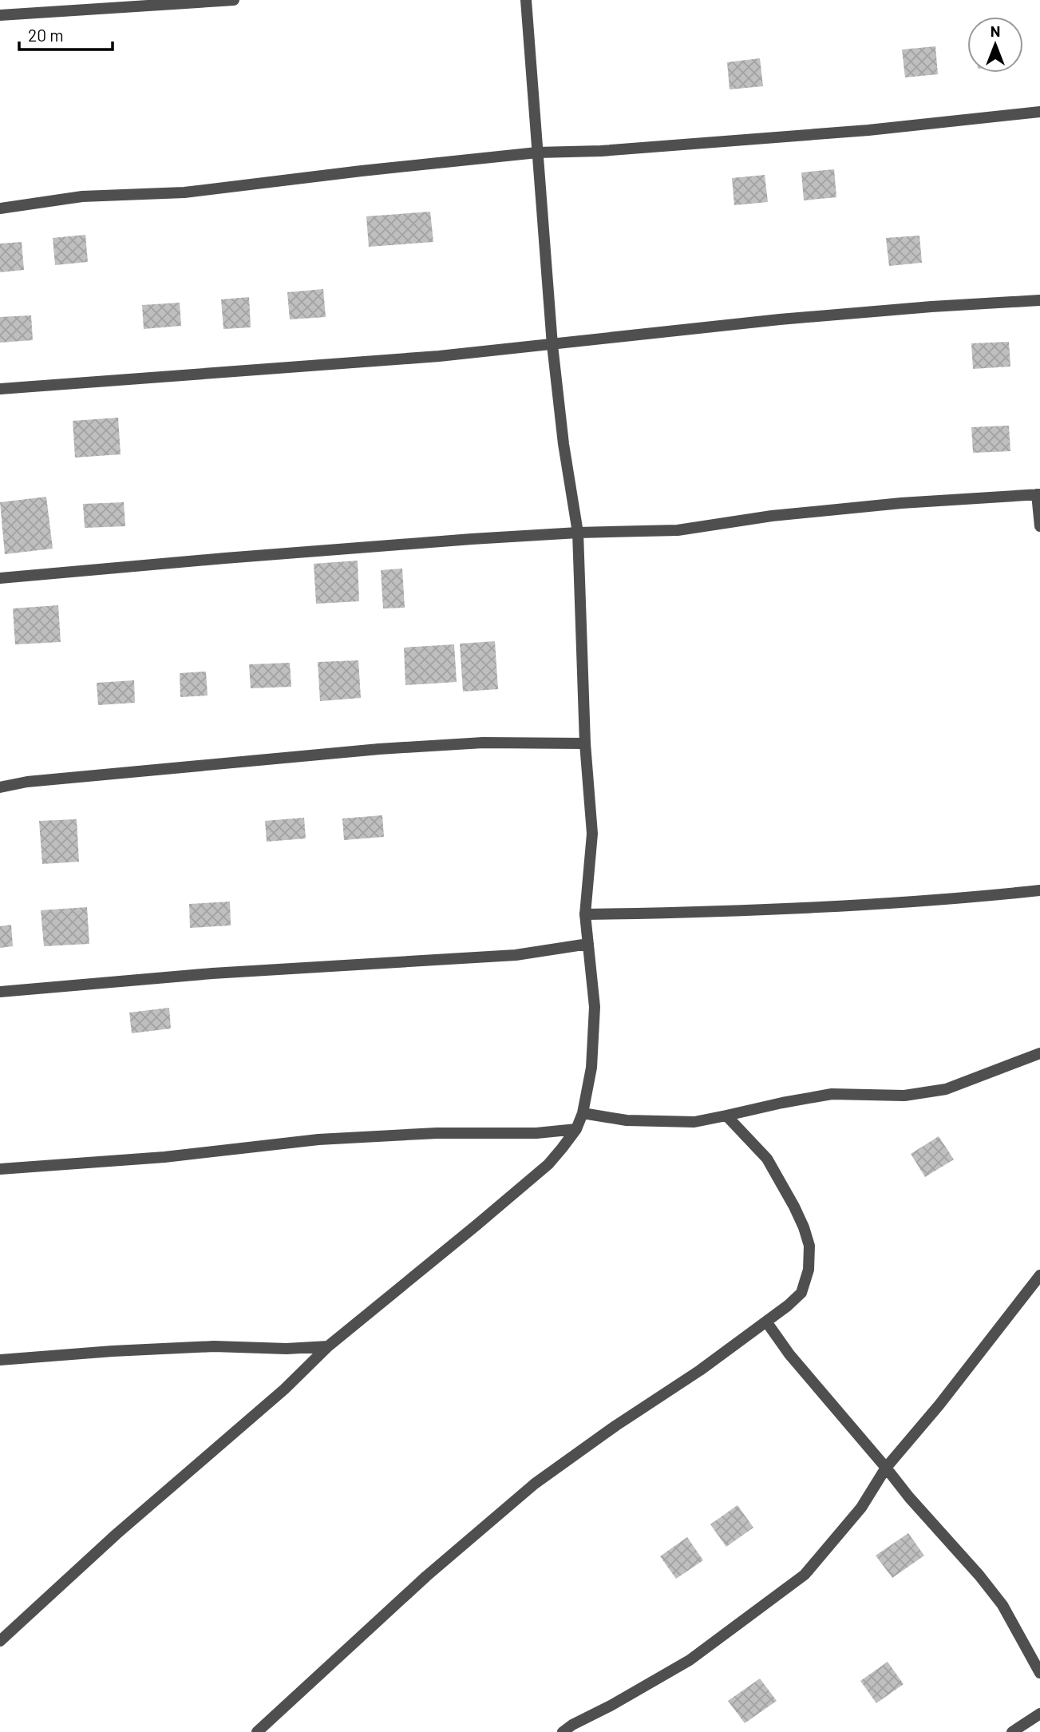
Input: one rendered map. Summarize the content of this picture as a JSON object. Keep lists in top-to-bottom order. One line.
{"scale_bar":"20 m","north":"top"}
